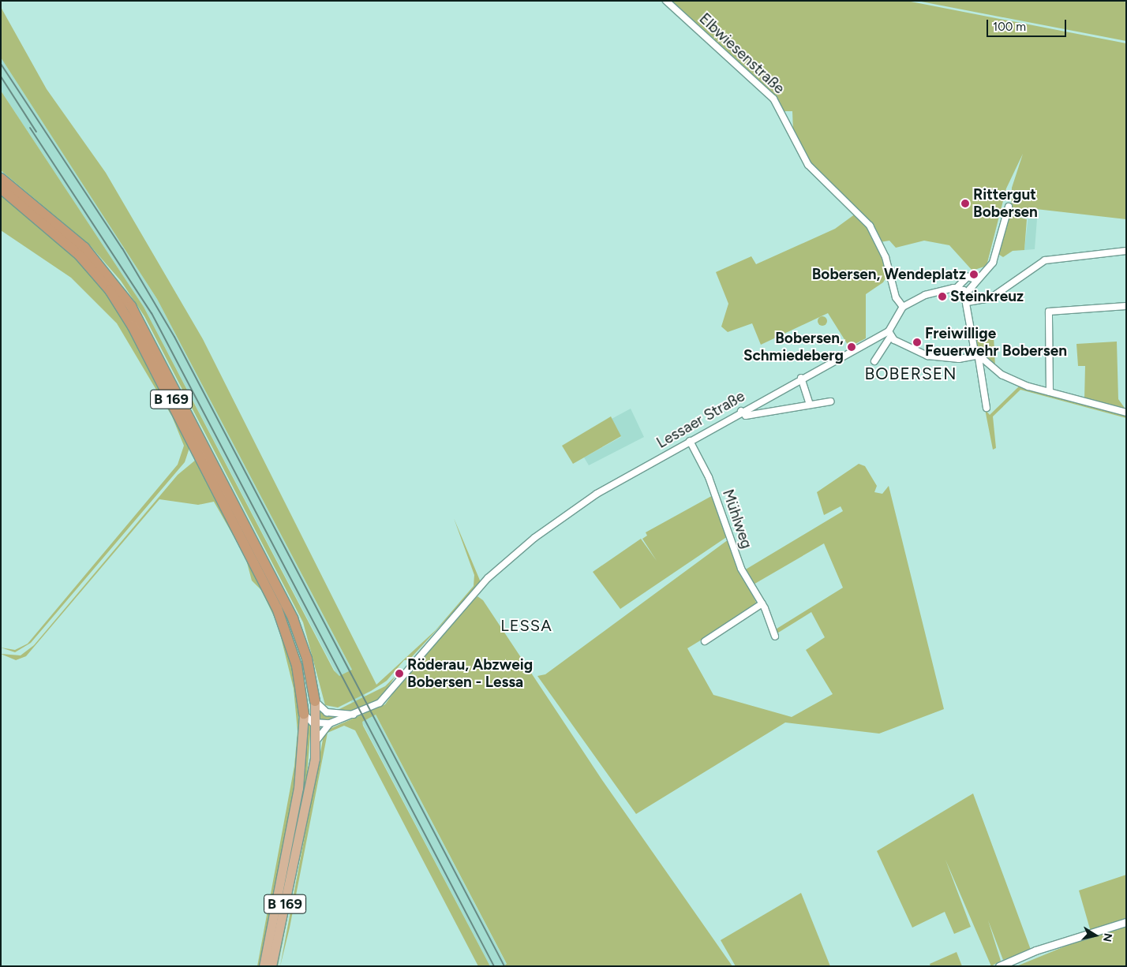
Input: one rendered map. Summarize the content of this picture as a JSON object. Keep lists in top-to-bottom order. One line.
{"streets":{"highway":["B 169"],"street":["Elbwiesenstraße","Lessaer Straße","Mühlweg"]},"crossings":[["Lessaer Straße","Mühlweg"]],"districts":["BOBERSEN","LESSA"],"places":["Rittergut Bobersen","Bobersen, Wendeplatz","Steinkreuz","Freiwillige Feuerwehr Bobersen","Bobersen, Schmiedeberg","Röderau, Abzweig Bobersen - Lessa"],"scale_bar":"100 m","north":"right"}
